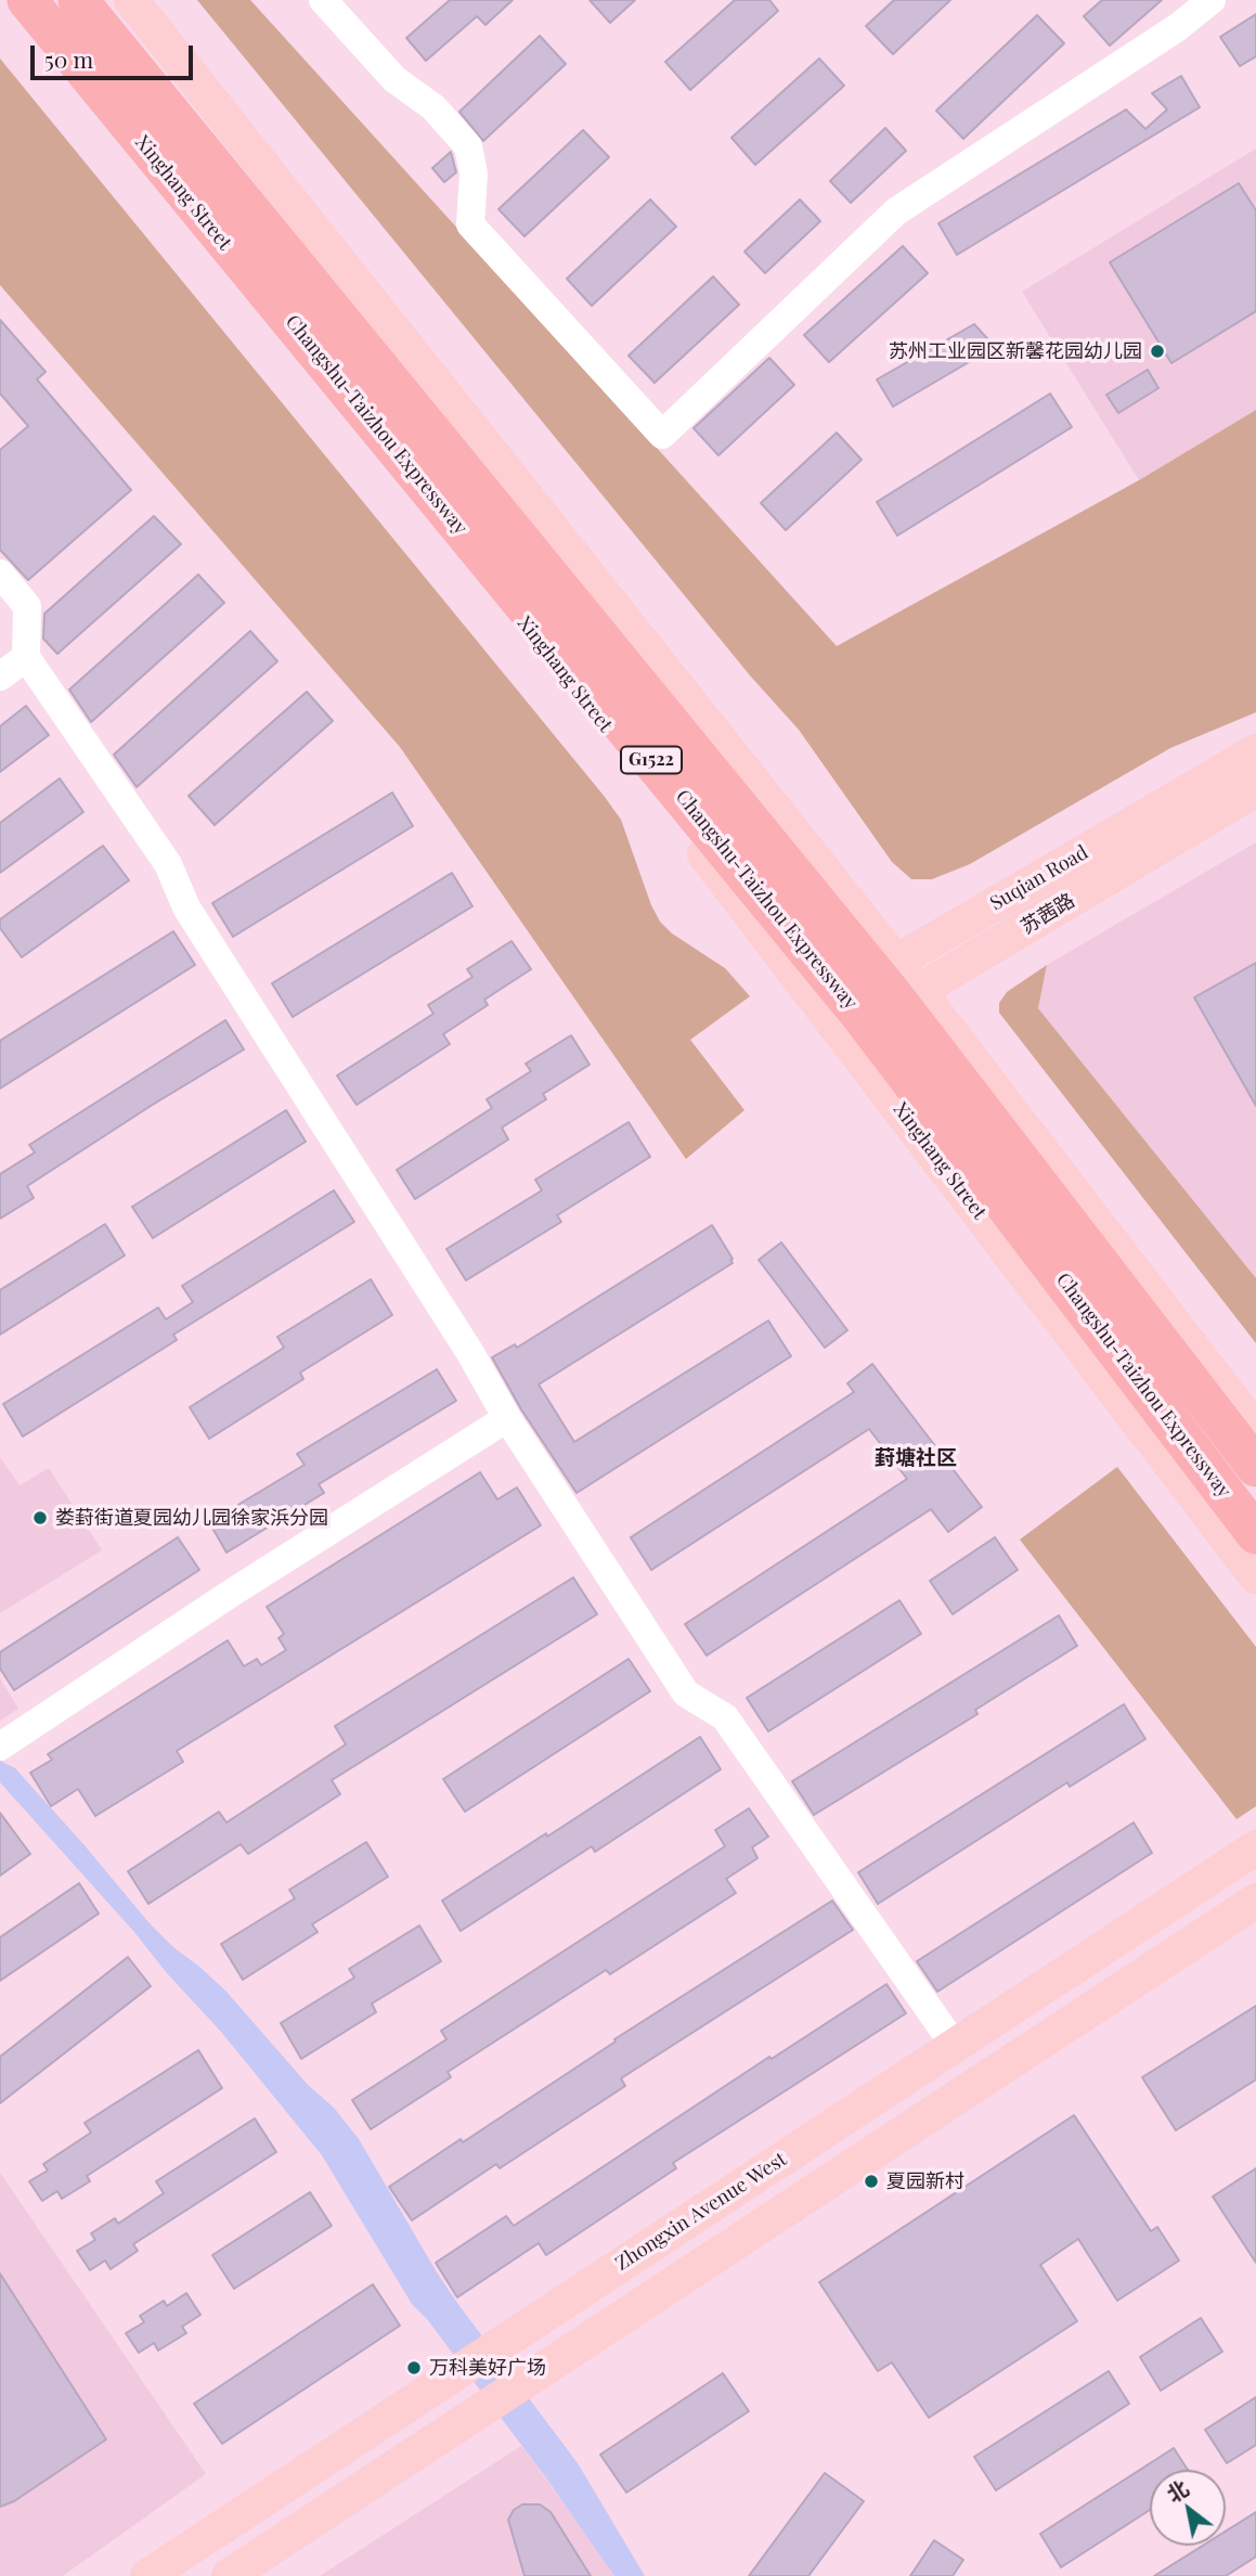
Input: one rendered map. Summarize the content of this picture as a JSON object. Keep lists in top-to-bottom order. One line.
{"streets":{"highway":["Changshu-Taizhou Expressway","G1522"],"main road":["Xinghang Street","Suqian Road","苏茜路","Zhongxin Avenue West"]},"crossings":[["Xinghang Street","Changshu-Taizhou Expressway"],["Xinghang Street","Suqian Road"],["Xinghang Street","苏茜路"],["Suqian Road","苏茜路"]],"districts":["葑塘社区"],"places":["苏州工业园区新馨花园幼儿园","娄葑街道夏园幼儿园徐家浜分园","夏园新村","万科美好广场"],"scale_bar":"50 m","north":"top left"}
